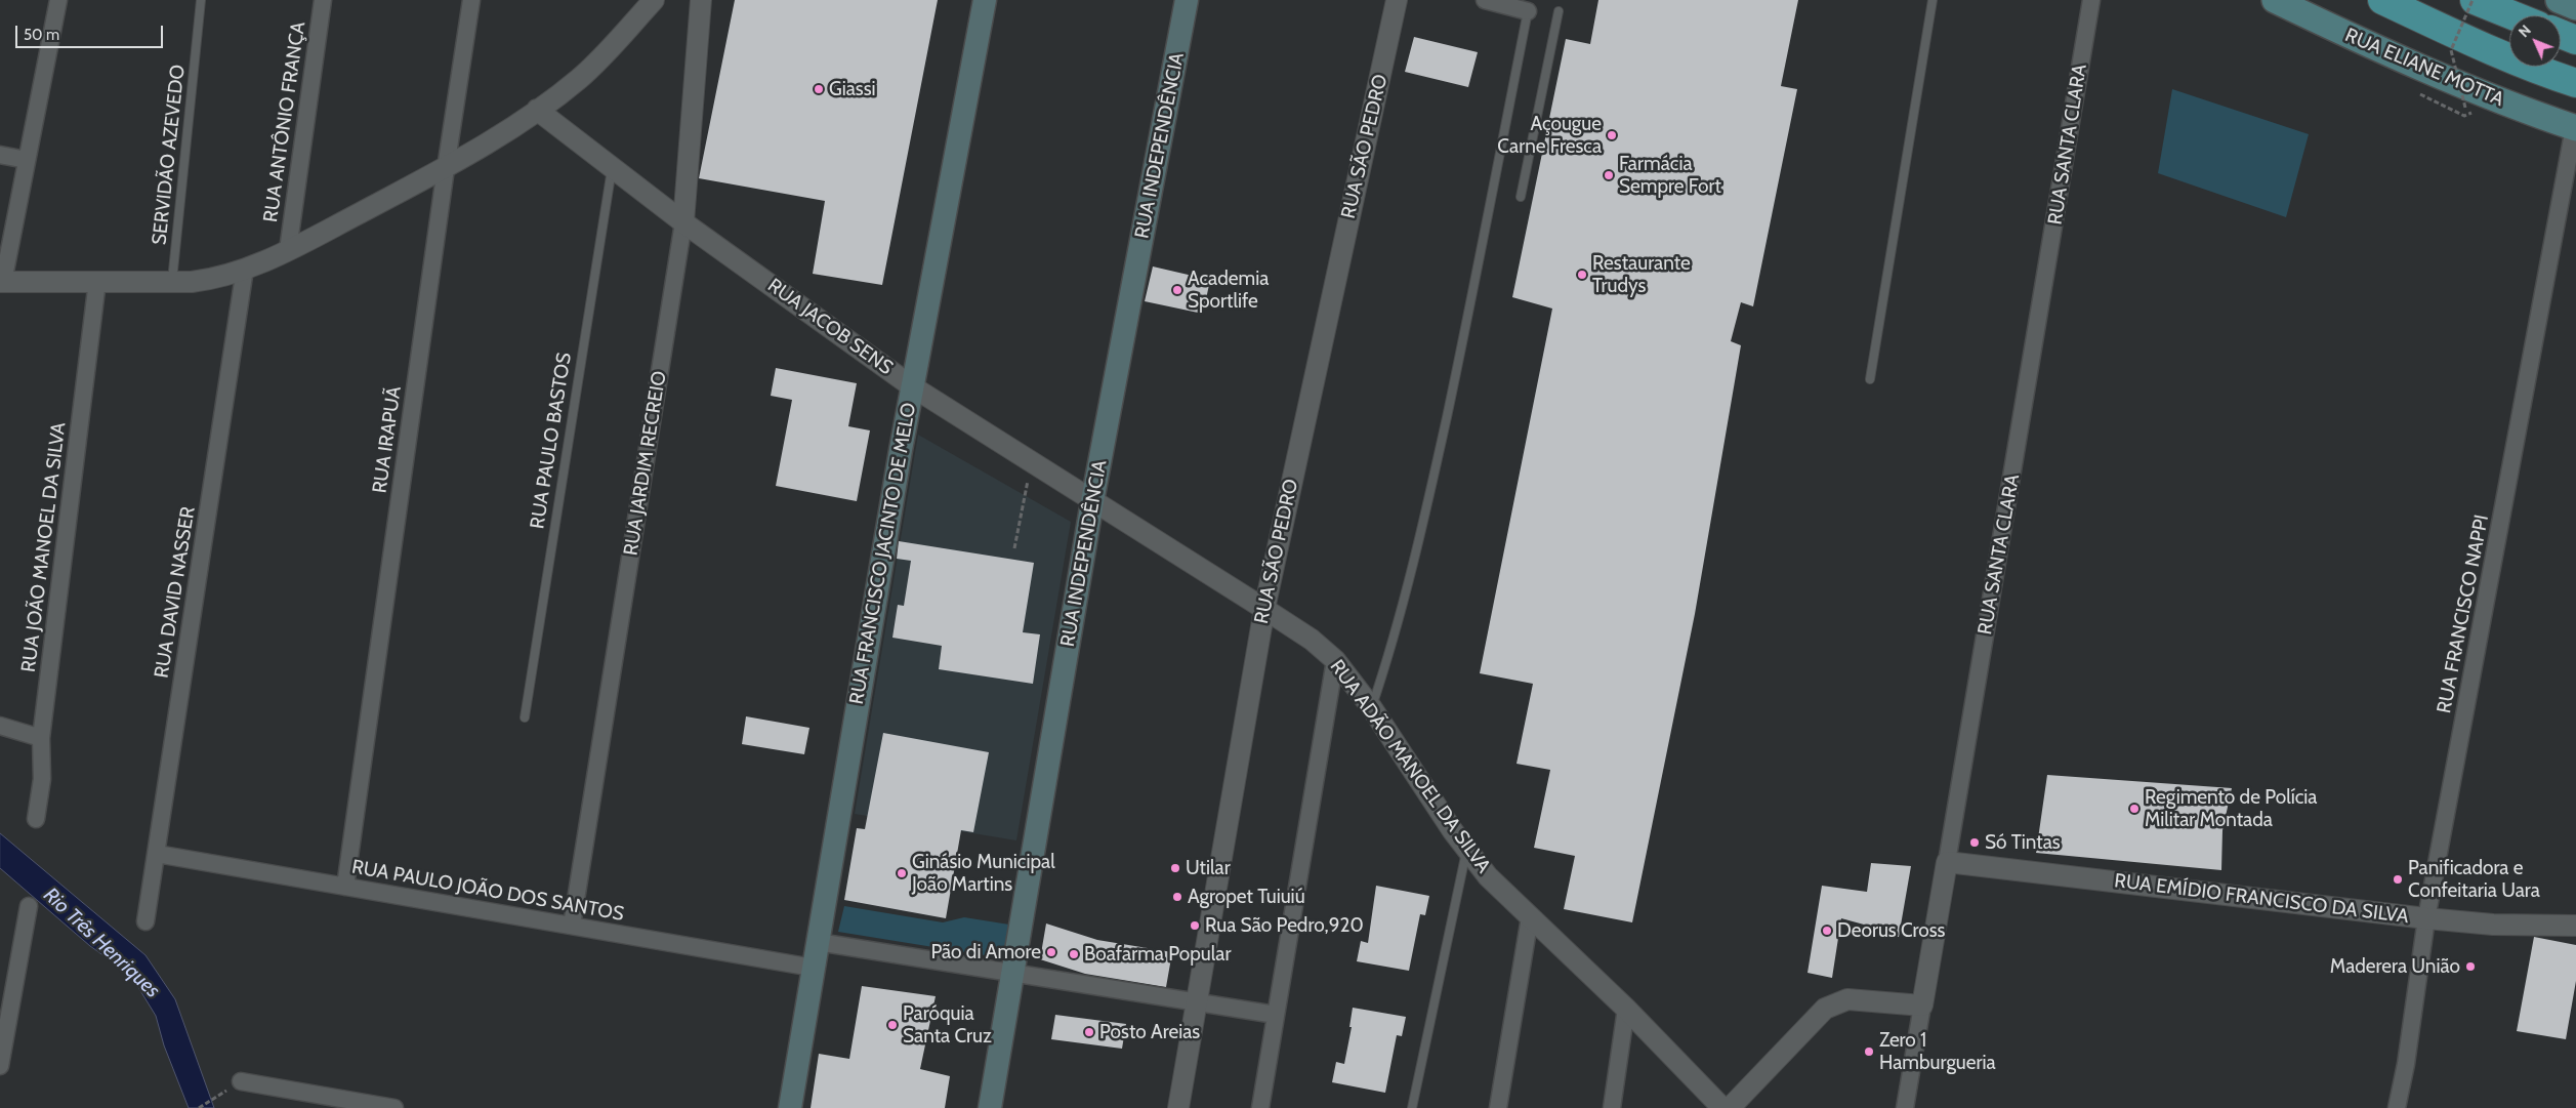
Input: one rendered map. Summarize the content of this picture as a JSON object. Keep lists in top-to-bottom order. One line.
{"streets":{"main road":["RUA ELIANE MOTTA","RUA INDEPENDÊNCIA","RUA FRANCISCO JACINTO DE MELO"],"street":["RUA ANTÔNIO FRANÇA","RUA SANTA CLARA","RUA SÃO PEDRO","RUA JACOB SENS","RUA IRAPUÃ","RUA JARDIM RECREIO","RUA JOÃO MANOEL DA SILVA","RUA DAVID NASSER","RUA FRANCISCO NAPPI","RUA ADÃO MANOEL DA SILVA","RUA PAULO JOÃO DOS SANTOS","RUA EMÍDIO FRANCISCO DA SILVA"],"lane":["SERVIDÃO AZEVEDO","RUA PAULO BASTOS"]},"crossings":[["RUA ELIANE MOTTA","RUA FRANCISCO NAPPI"],["RUA SANTA CLARA","RUA EMÍDIO FRANCISCO DA SILVA"],["RUA INDEPENDÊNCIA","RUA JACOB SENS"],["RUA SÃO PEDRO","RUA JACOB SENS"],["RUA SÃO PEDRO","RUA ADÃO MANOEL DA SILVA"],["RUA JACOB SENS","RUA PAULO BASTOS"],["RUA JACOB SENS","RUA JARDIM RECREIO"],["RUA JACOB SENS","RUA FRANCISCO JACINTO DE MELO"],["RUA JACOB SENS","RUA ADÃO MANOEL DA SILVA"],["RUA IRAPUÃ","RUA PAULO JOÃO DOS SANTOS"],["RUA JARDIM RECREIO","RUA PAULO JOÃO DOS SANTOS"],["RUA FRANCISCO JACINTO DE MELO","RUA PAULO JOÃO DOS SANTOS"],["RUA DAVID NASSER","RUA PAULO JOÃO DOS SANTOS"],["RUA FRANCISCO NAPPI","RUA EMÍDIO FRANCISCO DA SILVA"]],"water":["Rio Três Henriques"],"places":["Giassi","Açougue Carne Fresca","Farmácia Sempre Fort","Restaurante Trudys","Academia Sportlife","Regimento de Polícia Militar Montada","Só Tintas","Utilar","Ginásio Municipal João Martins","Panificadora e Confeitaria Uara","Agropet Tuiuiú","Rua São Pedro,920","Deorus Cross","Pão di Amore","Boafarma Popular","Maderera União","Paróquia Santa Cruz","Posto Areias","Zero 1 Hamburgueria"],"scale_bar":"50 m","north":"top left"}
